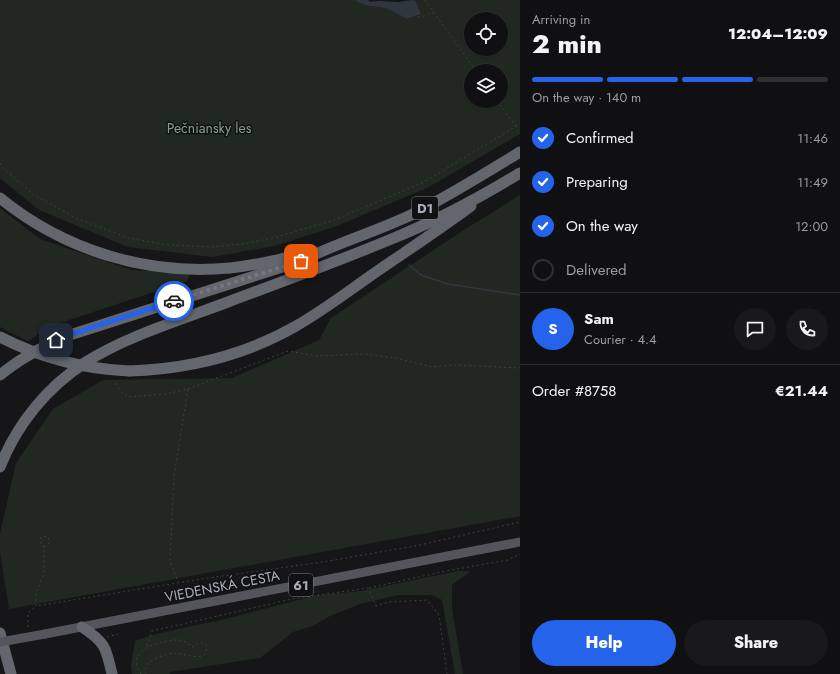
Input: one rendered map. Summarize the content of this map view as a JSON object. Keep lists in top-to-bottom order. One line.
{"streets":{"highway":["D1"],"main road":["61","VIEDENSKÁ CESTA"]},"parks":["Pečniansky les"],"page":{"heading":["2 min","Arriving in","12:04–12:09"],"panel":["Sam","Courier · 4.4","Order #8758","€21.44"],"bar":"On the way · 140 m","list":[["Confirmed","11:46"],["Preparing","11:49"],["On the way","12:00"],"Delivered"],"round":"S","buttons":["Help","Share"]}}
